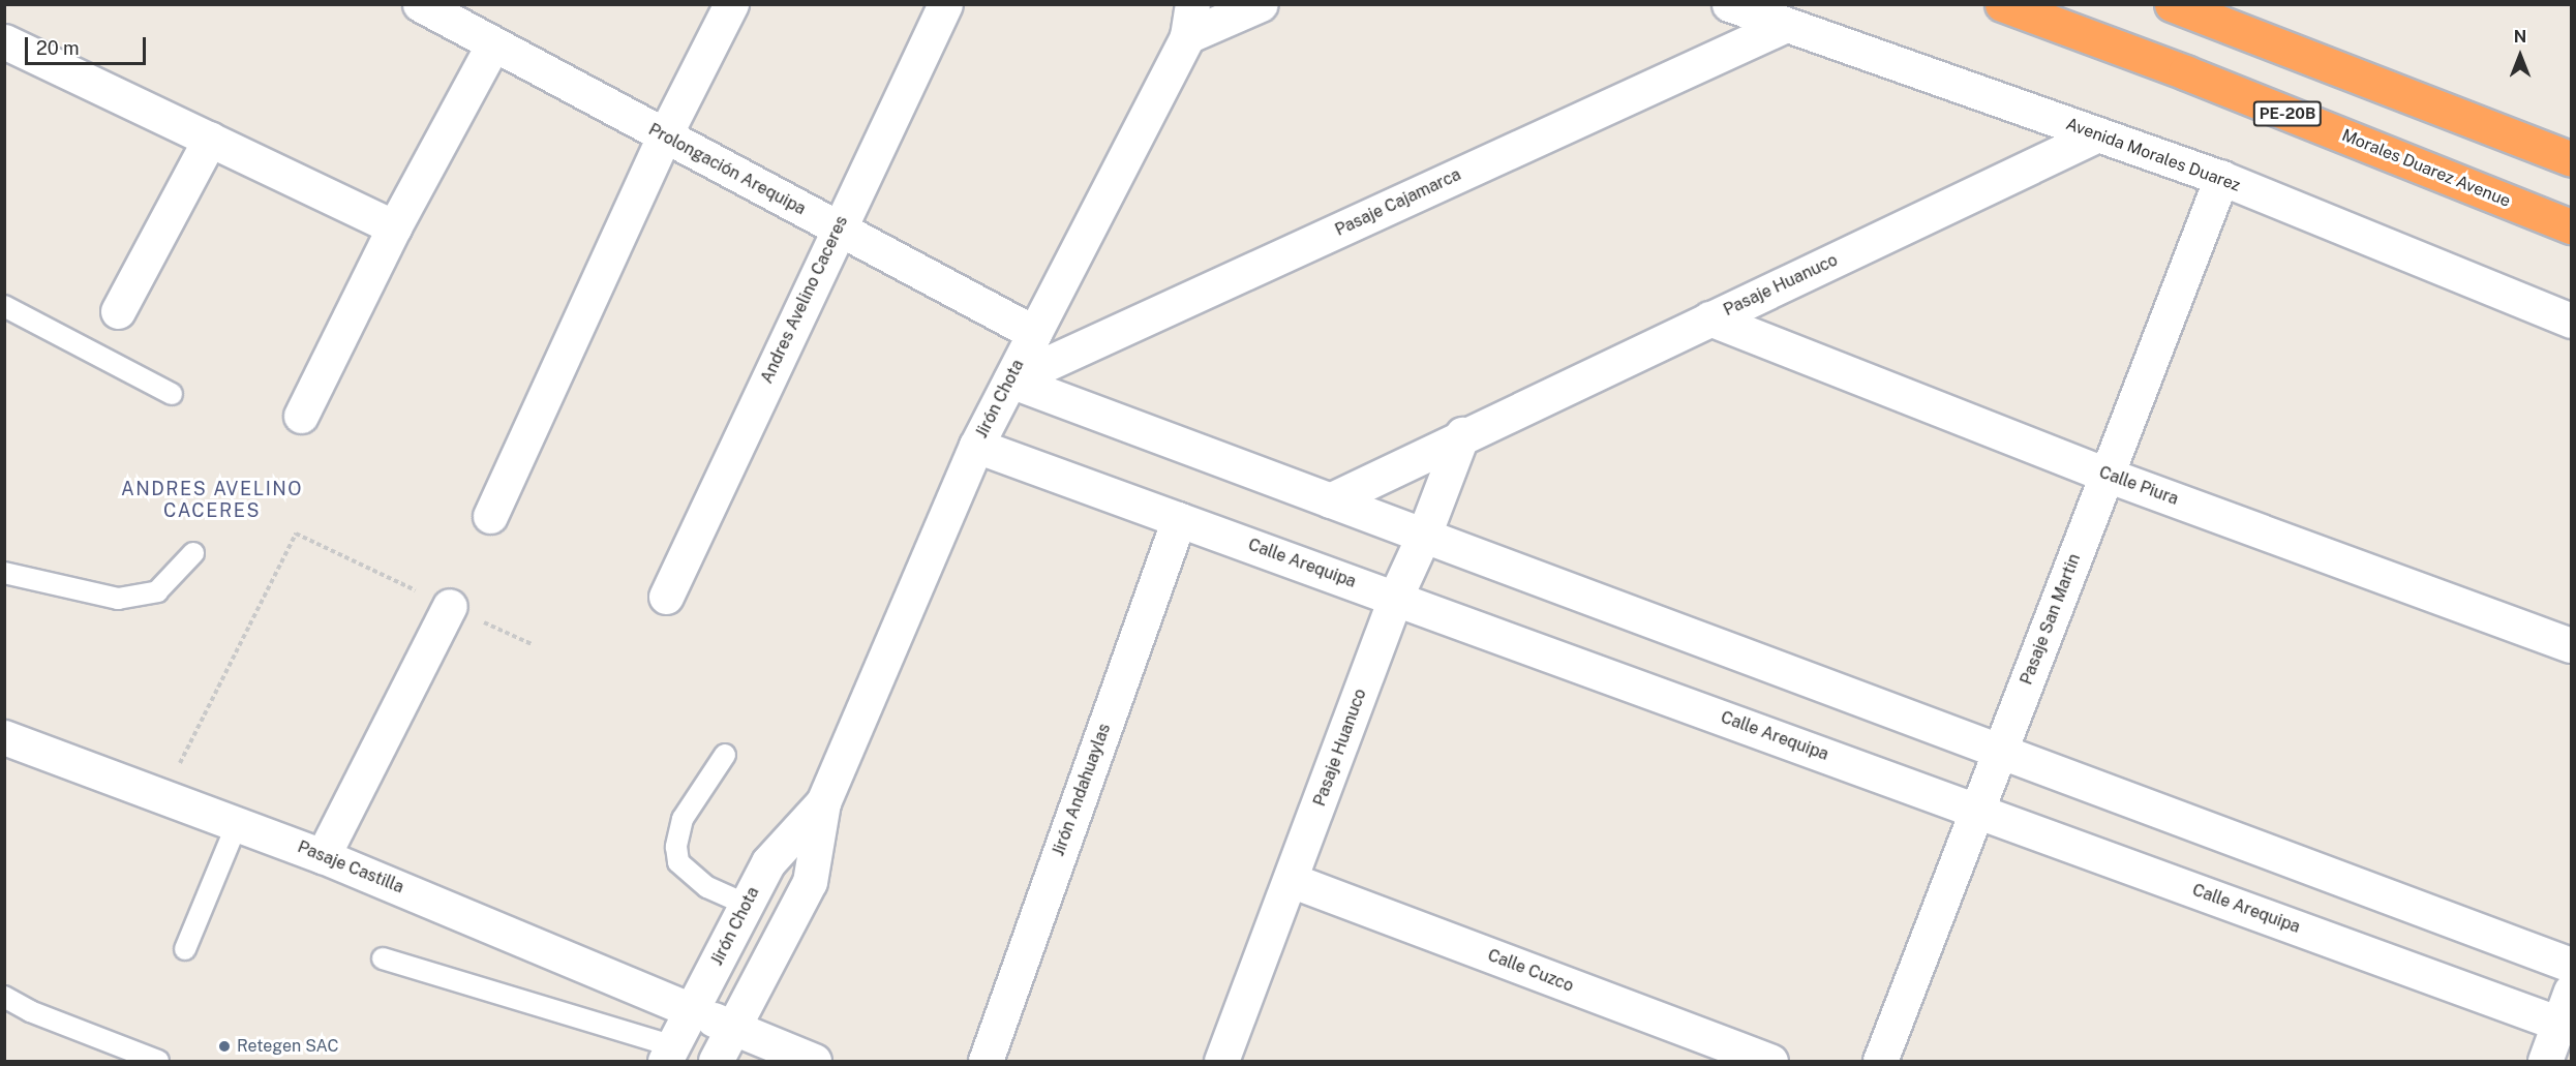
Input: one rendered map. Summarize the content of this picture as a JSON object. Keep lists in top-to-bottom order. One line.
{"streets":{"highway":["PE-20B","Morales Duarez Avenue"],"street":["Avenida Morales Duarez","Prolongación Arequipa","Pasaje Cajamarca","Pasaje Huanuco","Andres Avelino Caceres","Jirón Chota","Calle Piura","Calle Arequipa","Pasaje San Martin","Jirón Andahuaylas","Pasaje Castilla","Calle Cuzco"]},"crossings":[["Avenida Morales Duarez","Pasaje Cajamarca"],["Avenida Morales Duarez","Pasaje Huanuco"],["Avenida Morales Duarez","Pasaje San Martin"],["Prolongación Arequipa","Andres Avelino Caceres"],["Prolongación Arequipa","Jirón Chota"],["Pasaje Cajamarca","Jirón Chota"],["Pasaje Huanuco","Calle Piura"],["Pasaje Huanuco","Calle Arequipa"],["Pasaje Huanuco","Calle Cuzco"],["Jirón Chota","Calle Arequipa"],["Jirón Chota","Pasaje Castilla"],["Calle Piura","Pasaje San Martin"],["Calle Arequipa","Pasaje San Martin"],["Calle Arequipa","Jirón Andahuaylas"]],"districts":["ANDRES AVELINO CACERES"],"places":["Retegen SAC"],"scale_bar":"20 m","north":"top"}
